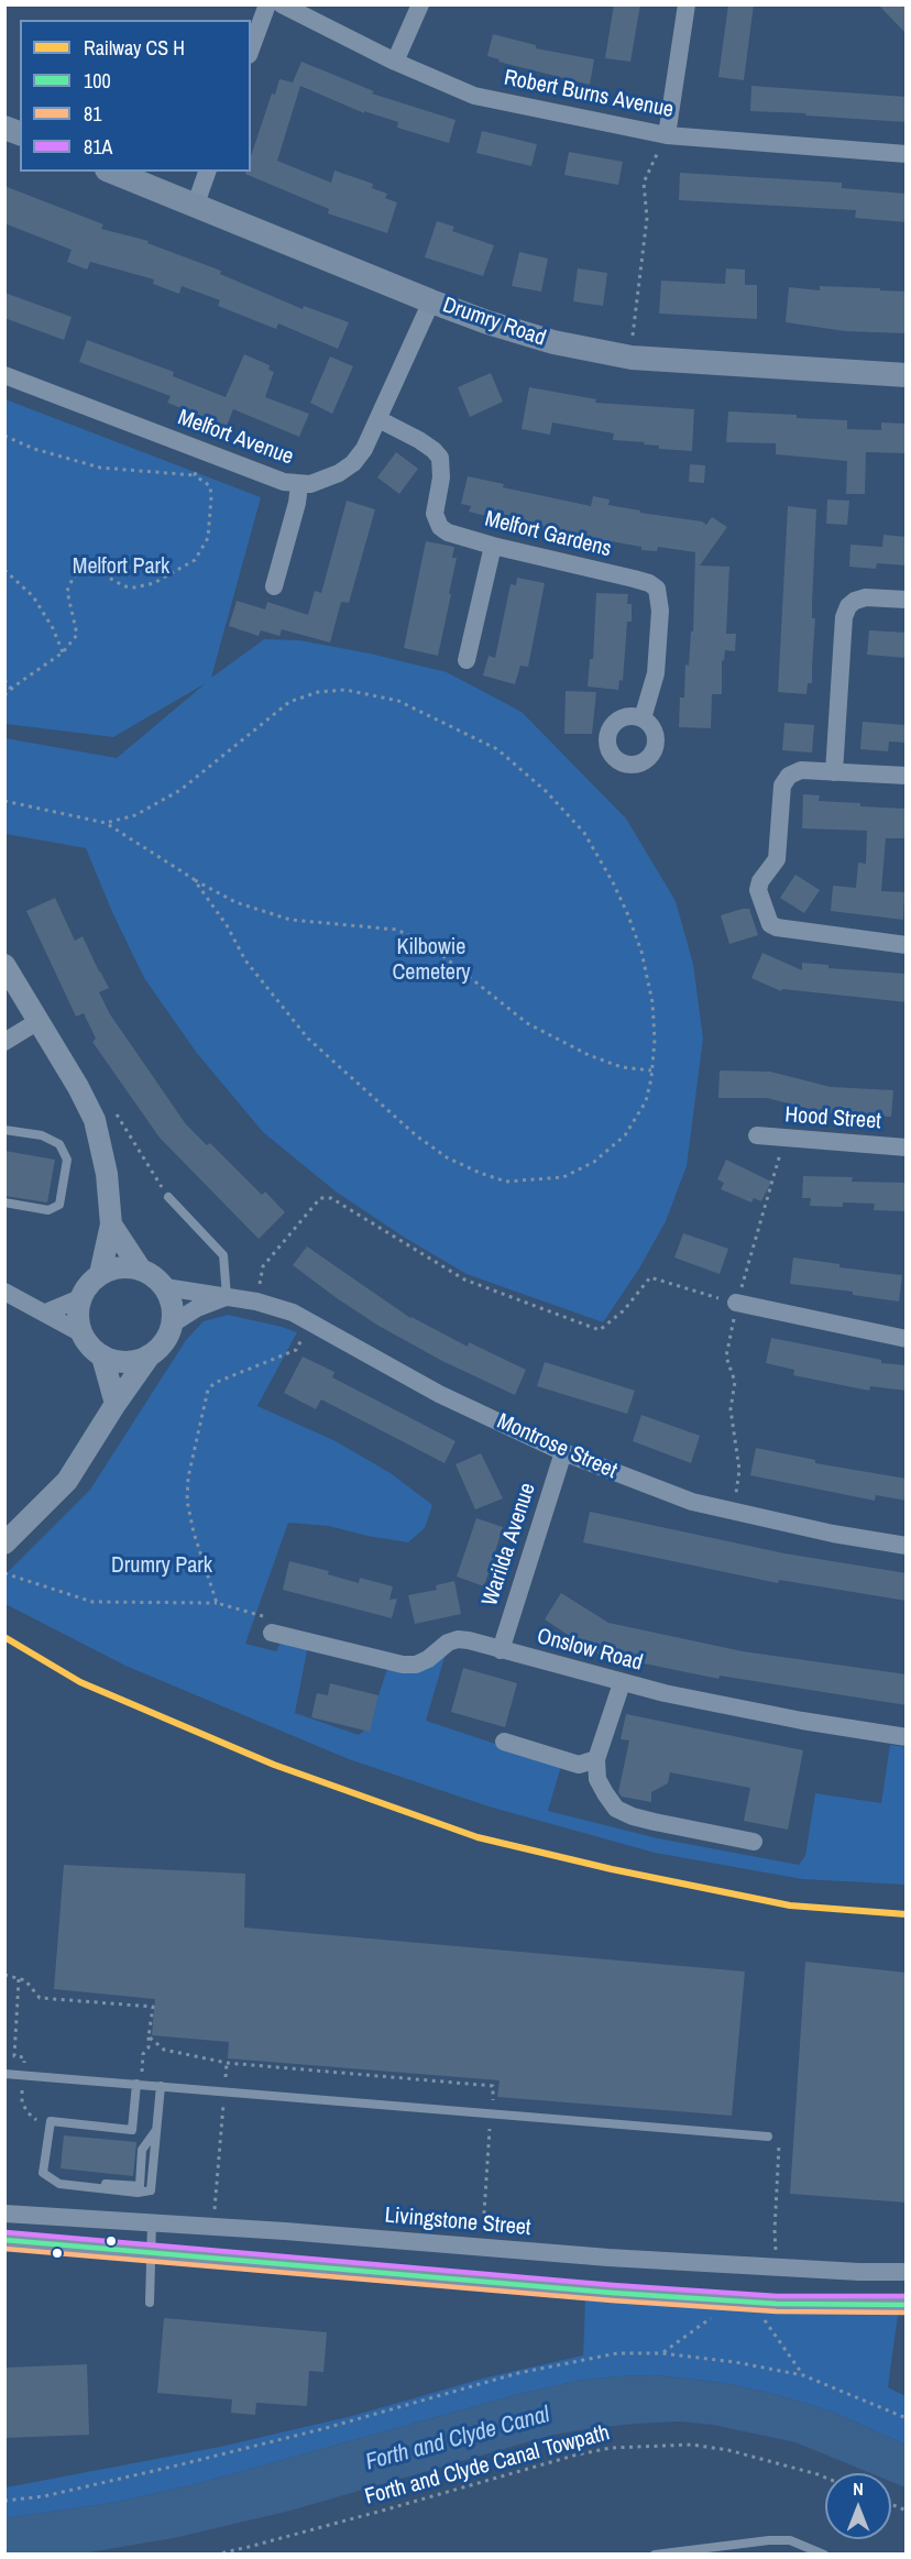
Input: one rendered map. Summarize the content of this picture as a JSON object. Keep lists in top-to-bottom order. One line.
{"streets":{"main road":["Drumry Road"],"street":["Robert Burns Avenue","Melfort Avenue","Melfort Gardens","Hood Street","Montrose Street","Warilda Avenue","Onslow Road","Livingstone Street"],"path":["Forth and Clyde Canal Towpath"]},"crossings":[["Drumry Road","Melfort Avenue"],["Melfort Avenue","Melfort Gardens"],["Montrose Street","Warilda Avenue"],["Warilda Avenue","Onslow Road"]],"water":["Forth and Clyde Canal"],"parks":["Melfort Park","Kilbowie Cemetery","Drumry Park"],"lines":["transit line 81A","transit line 100","transit line 81"],"legend":["Railway CS H","100","81","81A"],"north":"top"}
